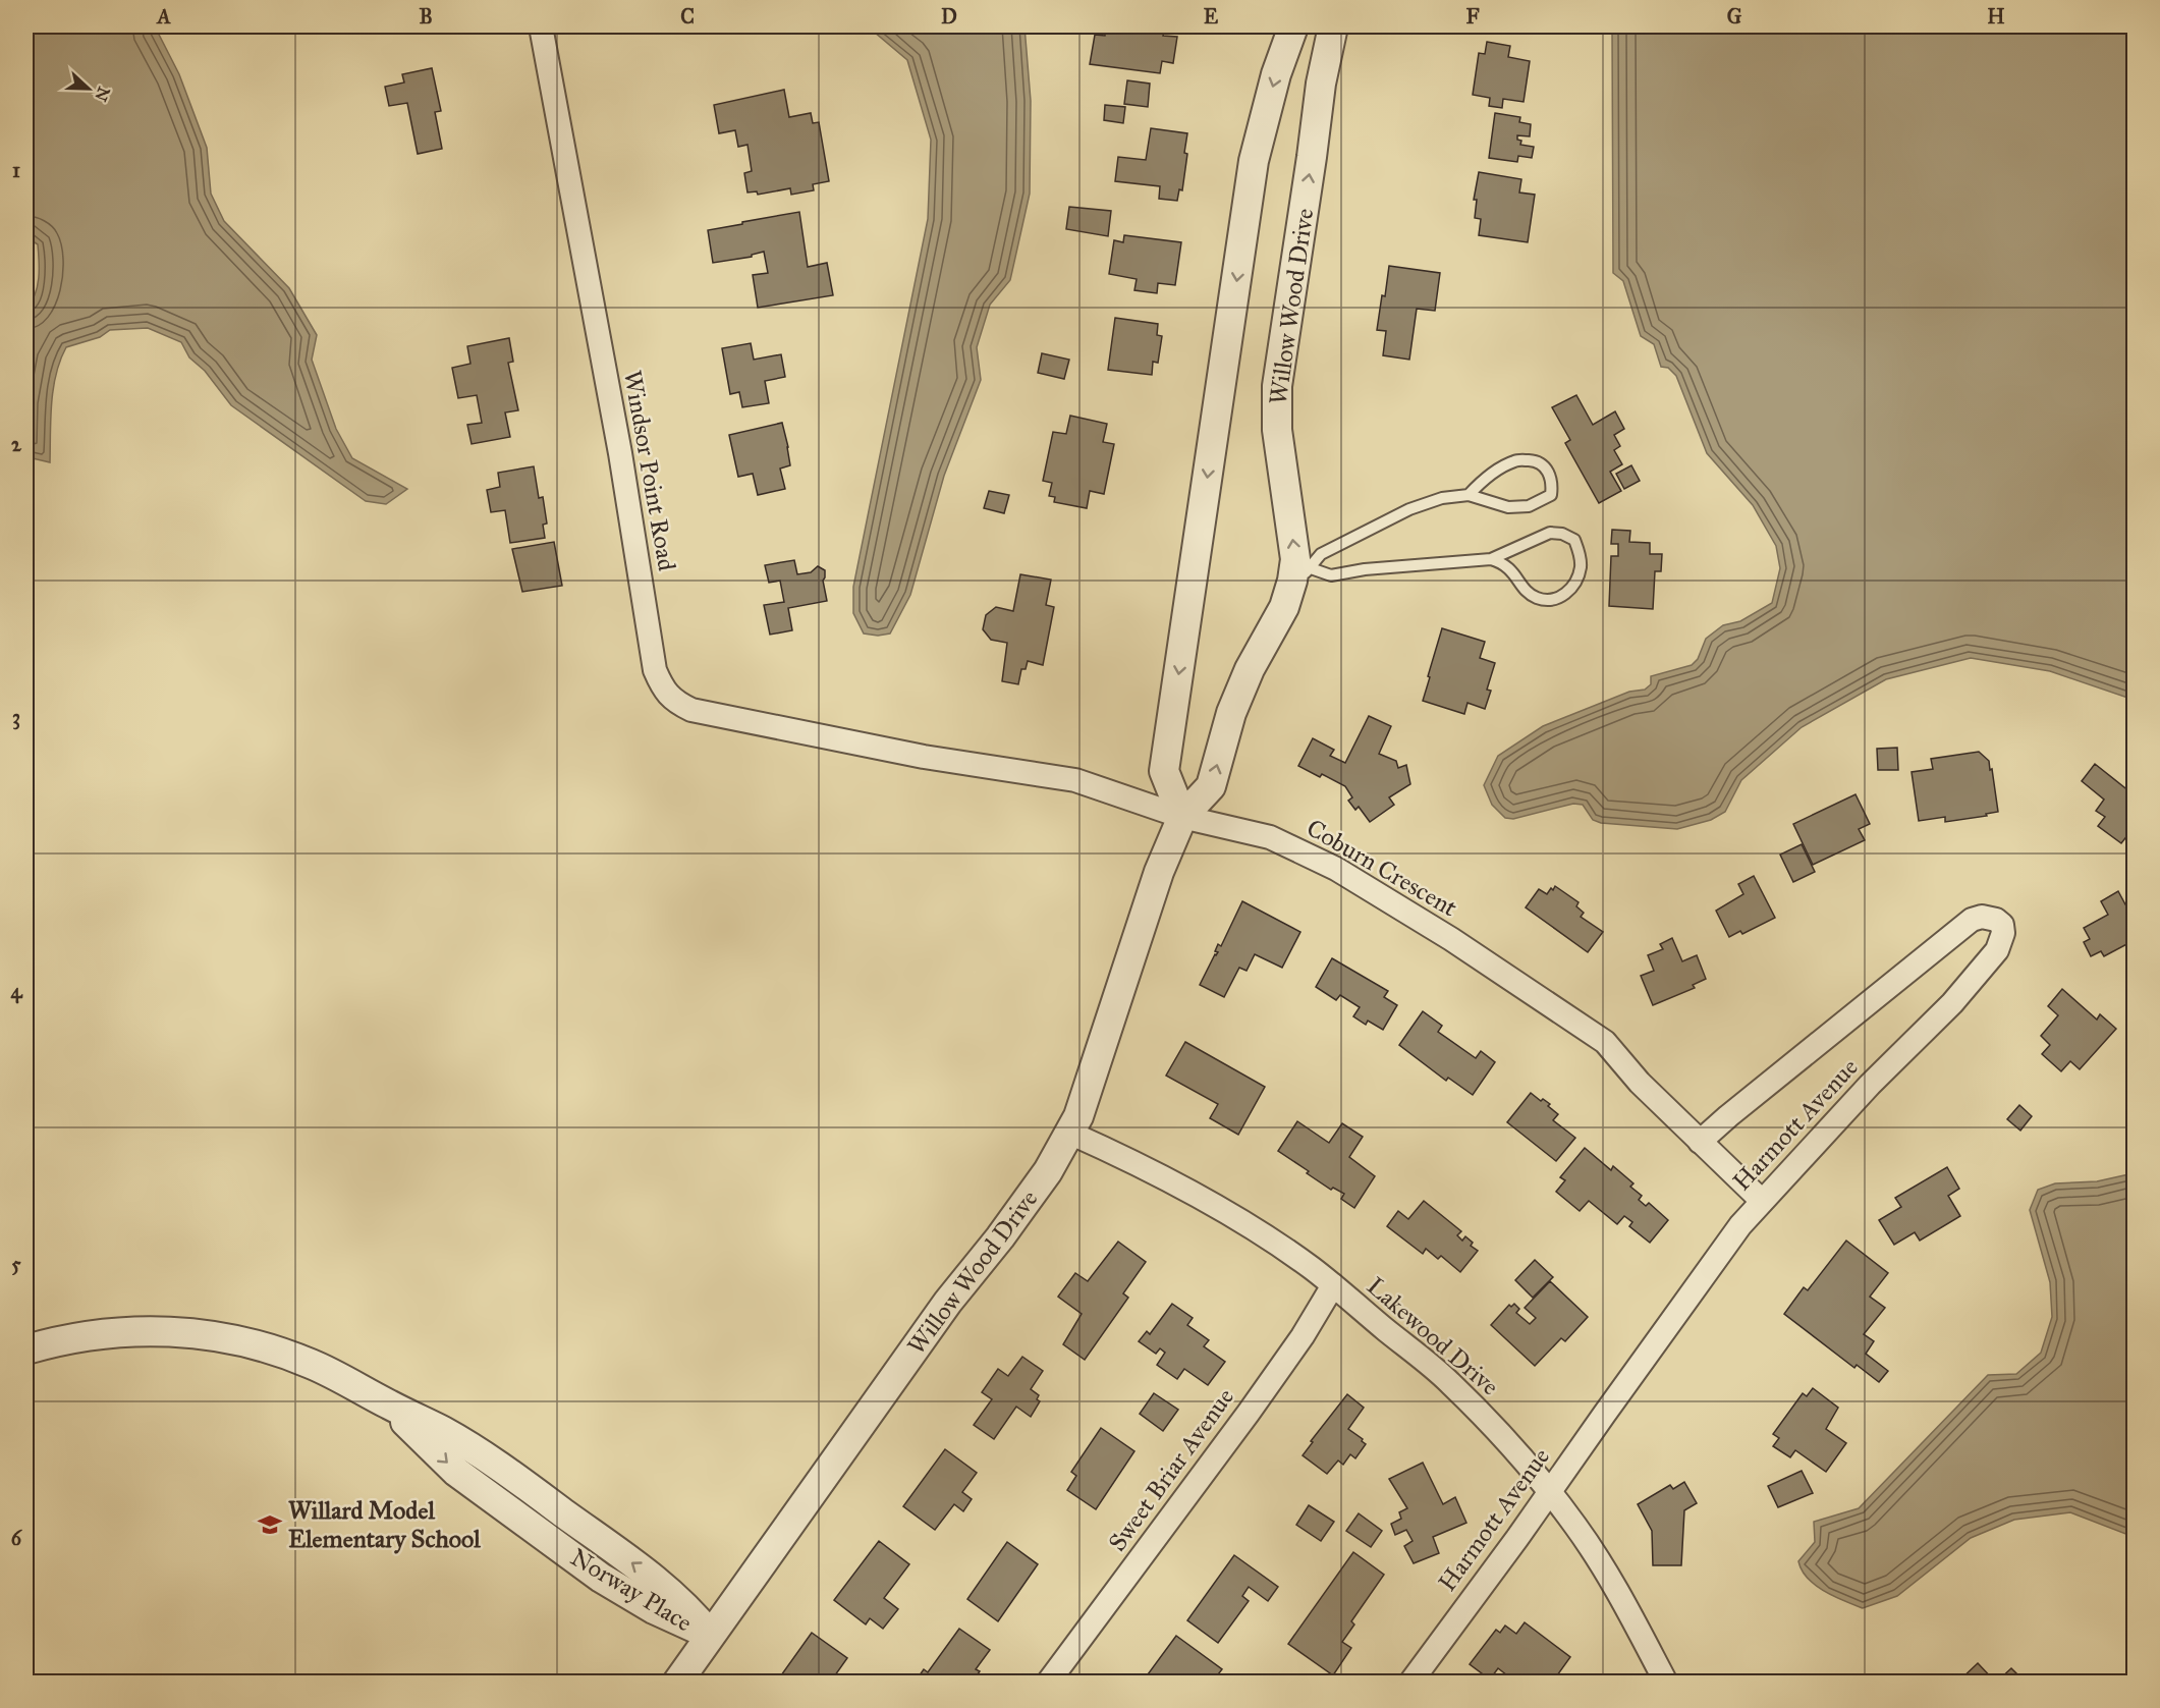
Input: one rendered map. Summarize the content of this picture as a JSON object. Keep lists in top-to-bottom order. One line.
{"streets":{"street":["Willow Wood Drive","Windsor Point Road","Coburn Crescent","Harmott Avenue","Lakewood Drive","Sweet Briar Avenue","Norway Place"]},"crossings":[["Willow Wood Drive","Coburn Crescent"],["Willow Wood Drive","Lakewood Drive"],["Willow Wood Drive","Norway Place"],["Windsor Point Road","Coburn Crescent"],["Coburn Crescent","Harmott Avenue"],["Harmott Avenue","Lakewood Drive"],["Lakewood Drive","Sweet Briar Avenue"]],"places":{"school or university":["Willard Model Elementary School"]},"north":"right","grid":{"columns":["A","B","C","D","E","F","G","H"],"rows":["1","2","3","4","5","6"]}}
